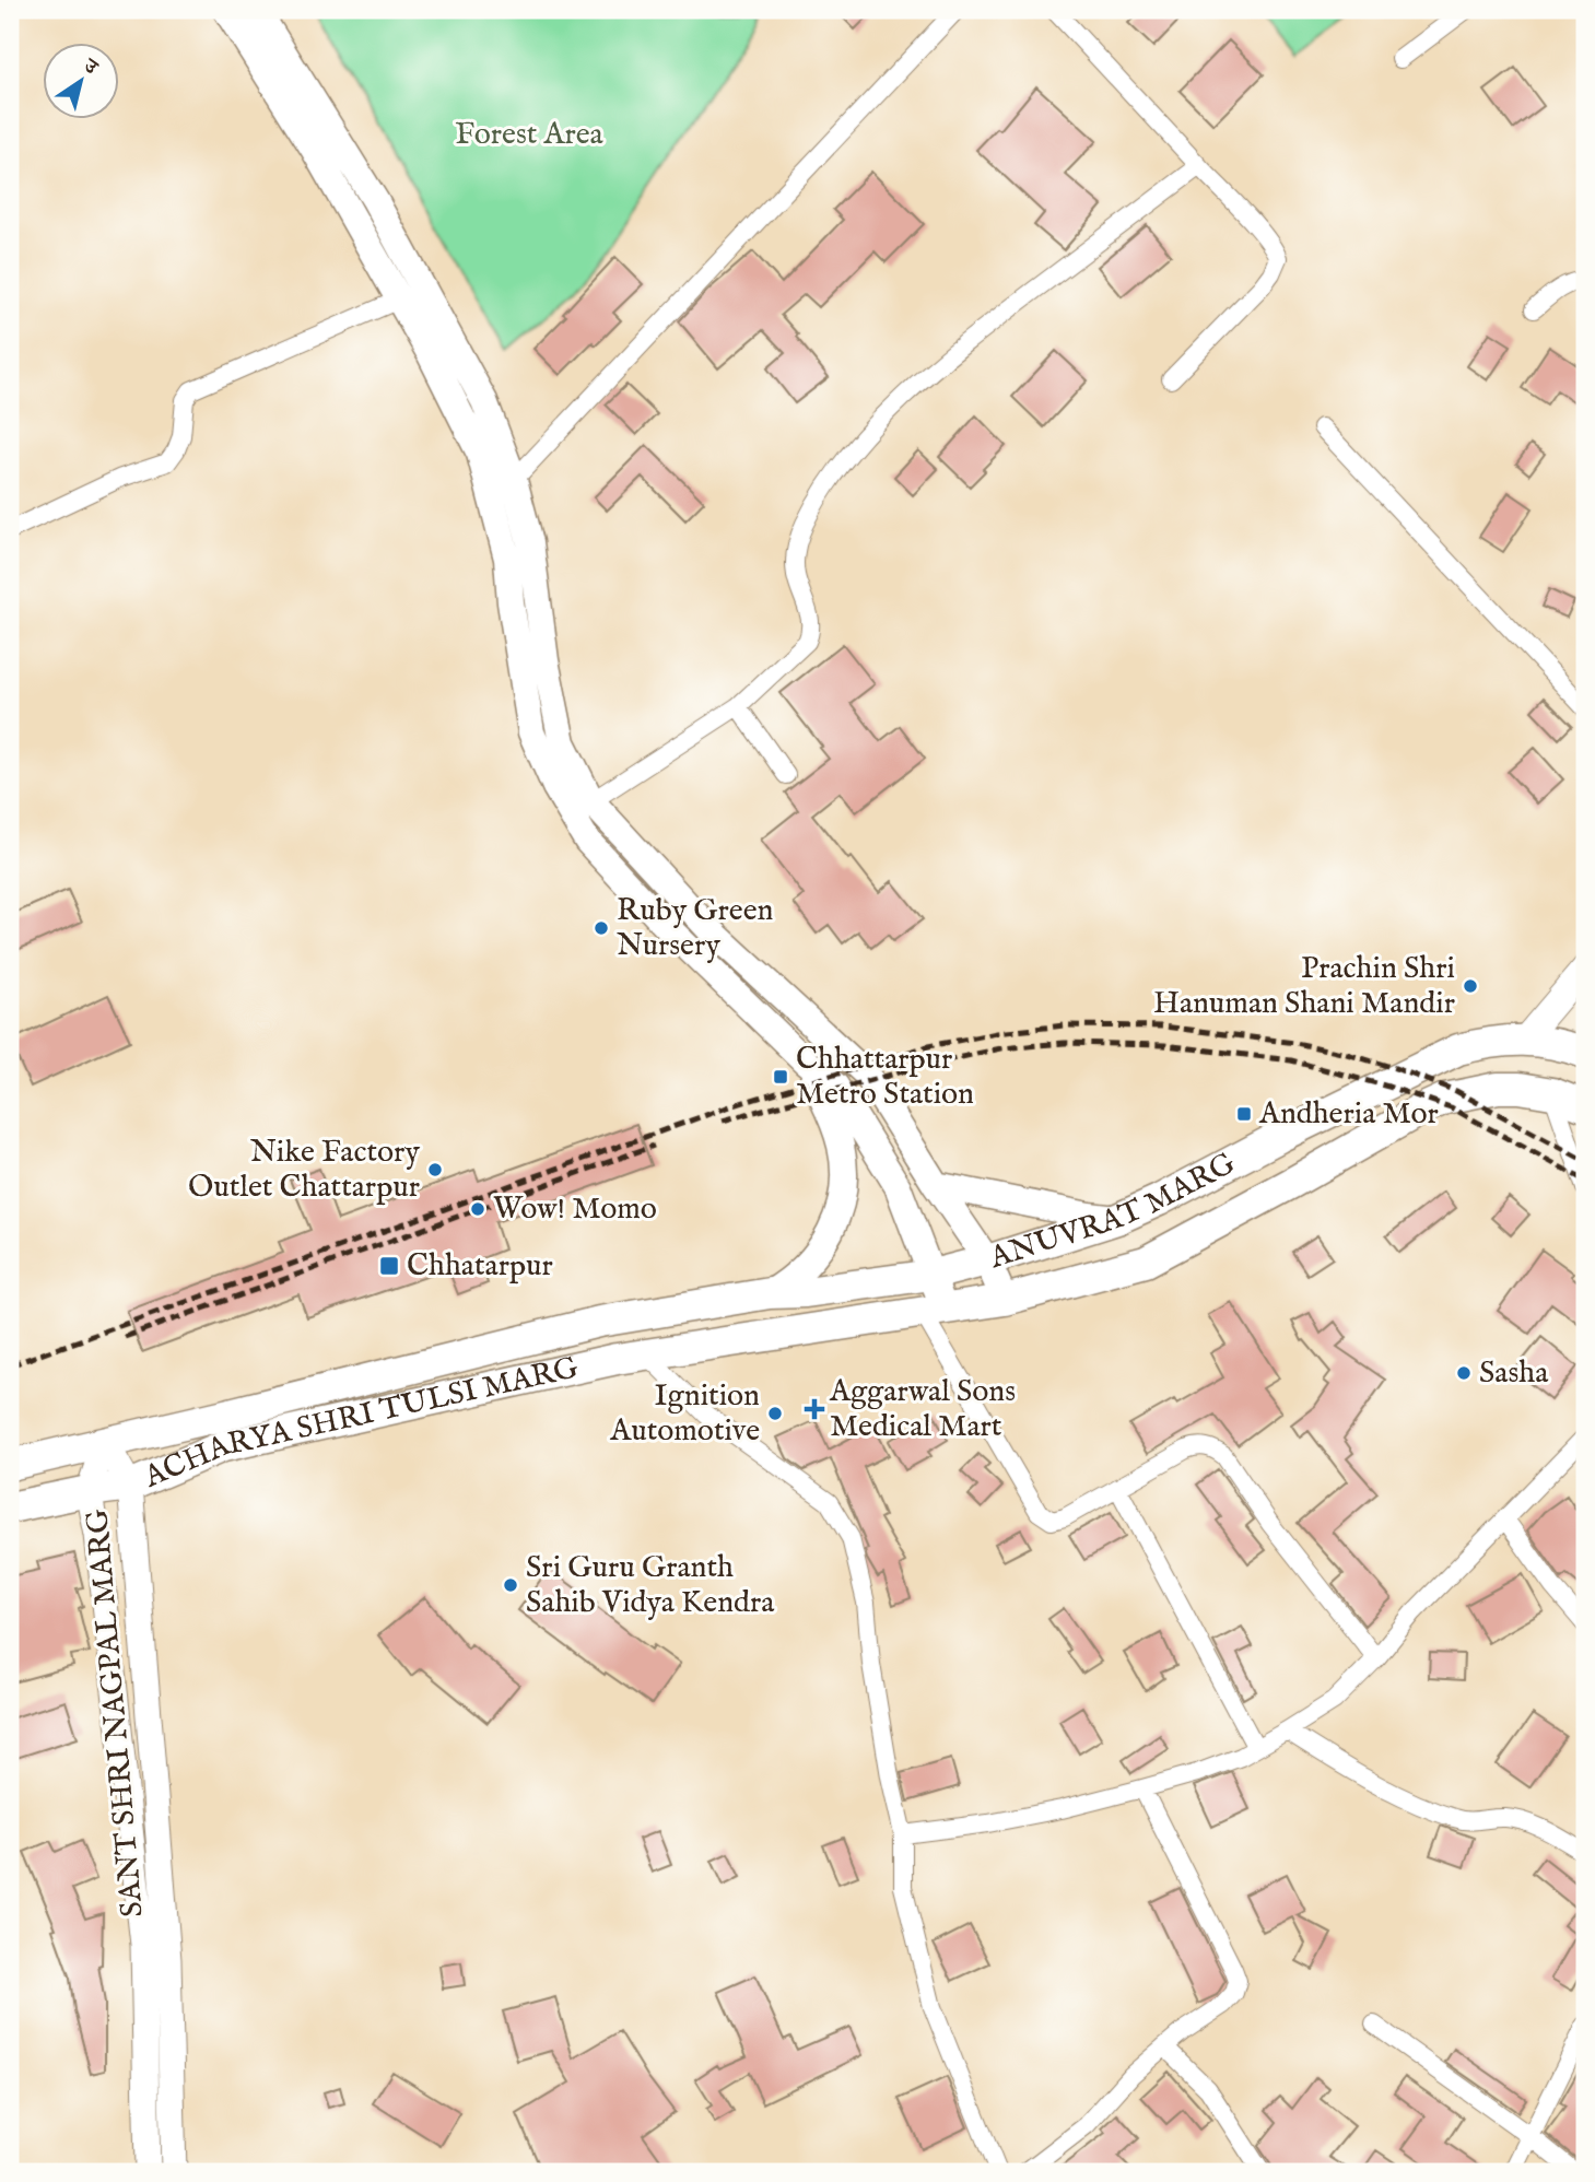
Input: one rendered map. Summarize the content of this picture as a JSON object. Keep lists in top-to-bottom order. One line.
{"streets":{"highway":["ANUVRAT MARG","ACHARYA SHRI TULSI MARG"],"main road":["SANT SHRI NAGPAL MARG"]},"crossings":[["ANUVRAT MARG","ACHARYA SHRI TULSI MARG"],["ACHARYA SHRI TULSI MARG","SANT SHRI NAGPAL MARG"]],"parks":["Forest Area"],"places":{"other":["Ruby Green Nursery","Prachin Shri Hanuman Shani Mandir","Nike Factory Outlet Chattarpur","Wow! Momo","Sasha","Ignition Automotive","Sri Guru Granth Sahib Vidya Kendra"],"transit":["Chhattarpur Metro Station","Andheria Mor","Chhatarpur"],"health":["Aggarwal Sons Medical Mart"]},"north":"top right"}
